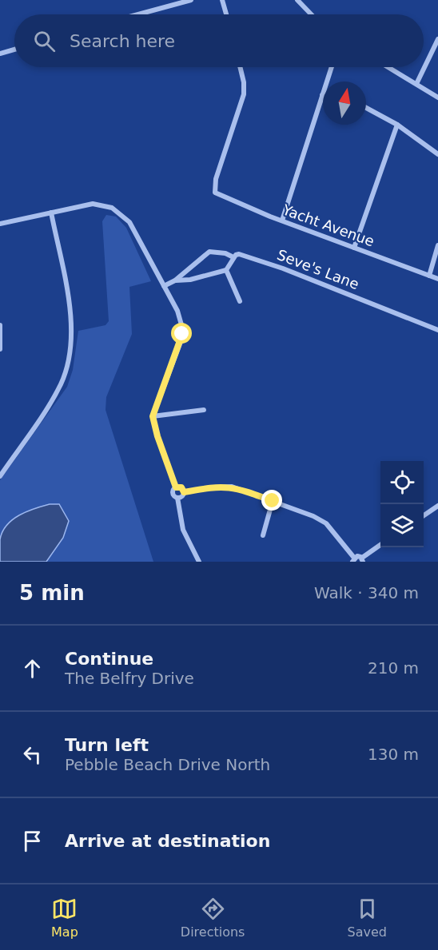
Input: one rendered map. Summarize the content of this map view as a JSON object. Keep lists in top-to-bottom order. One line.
{"streets":{"street":["Yacht Avenue","Seve's Lane"]},"north":"top","page":{"search":"Search here","heading":["5 min","Walk · 340 m"],"list":[["Continue","The Belfry Drive","210 m"],["Turn left","Pebble Beach Drive North","130 m"],"Arrive at destination"],"nav":["Map","Directions","Saved"]}}
